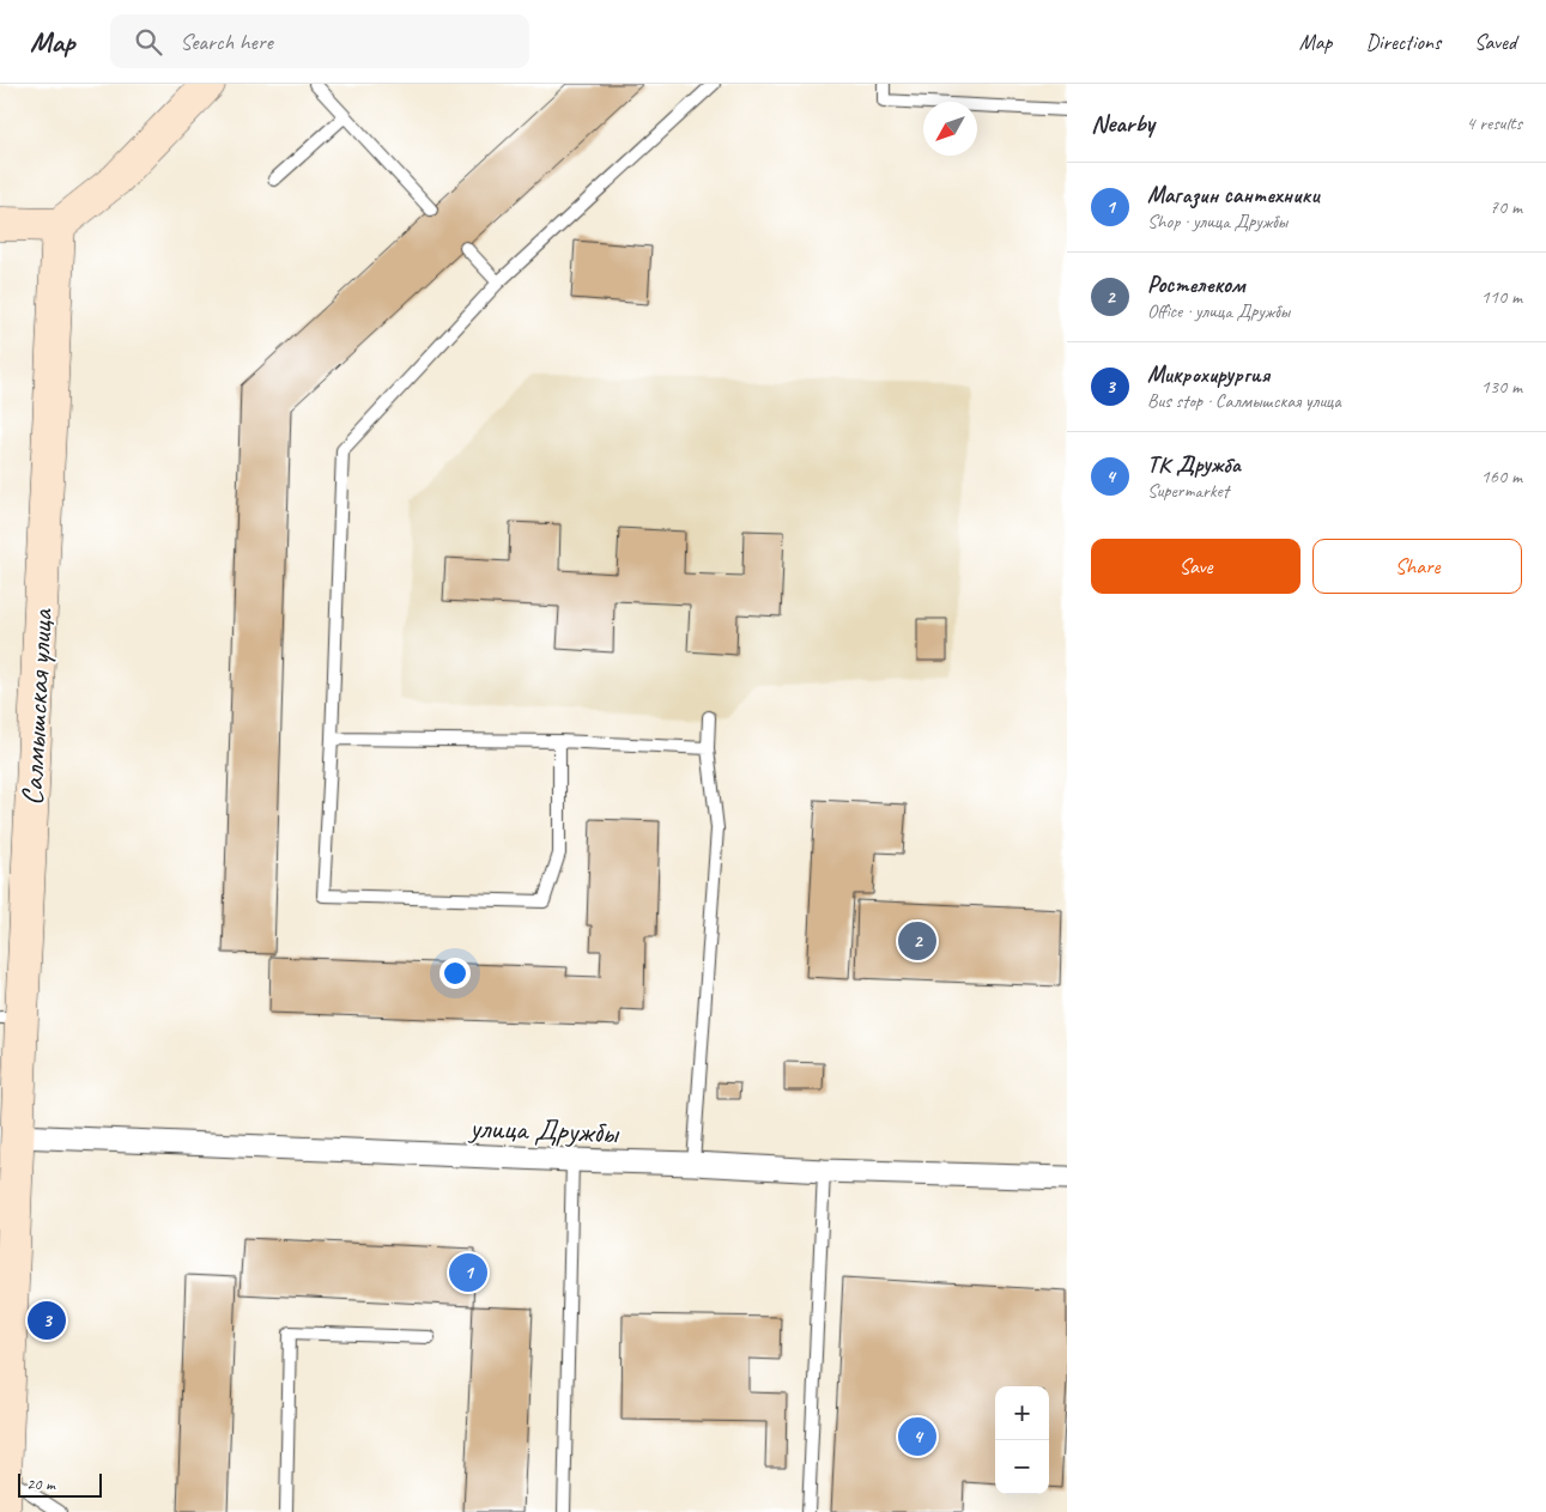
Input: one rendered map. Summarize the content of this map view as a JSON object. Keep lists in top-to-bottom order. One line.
{"streets":{"main road":["Салмышская улица"],"street":["улица Дружбы"]},"crossings":[["Салмышская улица","улица Дружбы"]],"scale_bar":"20 m","north":"bottom left","page":{"header":"Map","search":"Search here","nav":["Map","Directions","Saved"],"heading":["Nearby","4 results"],"list":[{"mark":"1","name":"Магазин сантехники","note":"Shop · улица Дружбы","value":"70 m"},{"mark":"2","name":"Ростелеком","note":"Office · улица Дружбы","value":"110 m"},{"mark":"3","name":"Микрохирургия","note":"Bus stop · Салмышская улица","value":"130 m"},{"mark":"4","name":"ТК Дружба","note":"Supermarket","value":"160 m"}],"buttons":["Save","Share"],"pins":["2","1","3","4"],"map_buttons":["+","−"],"scale":"20 m"}}
